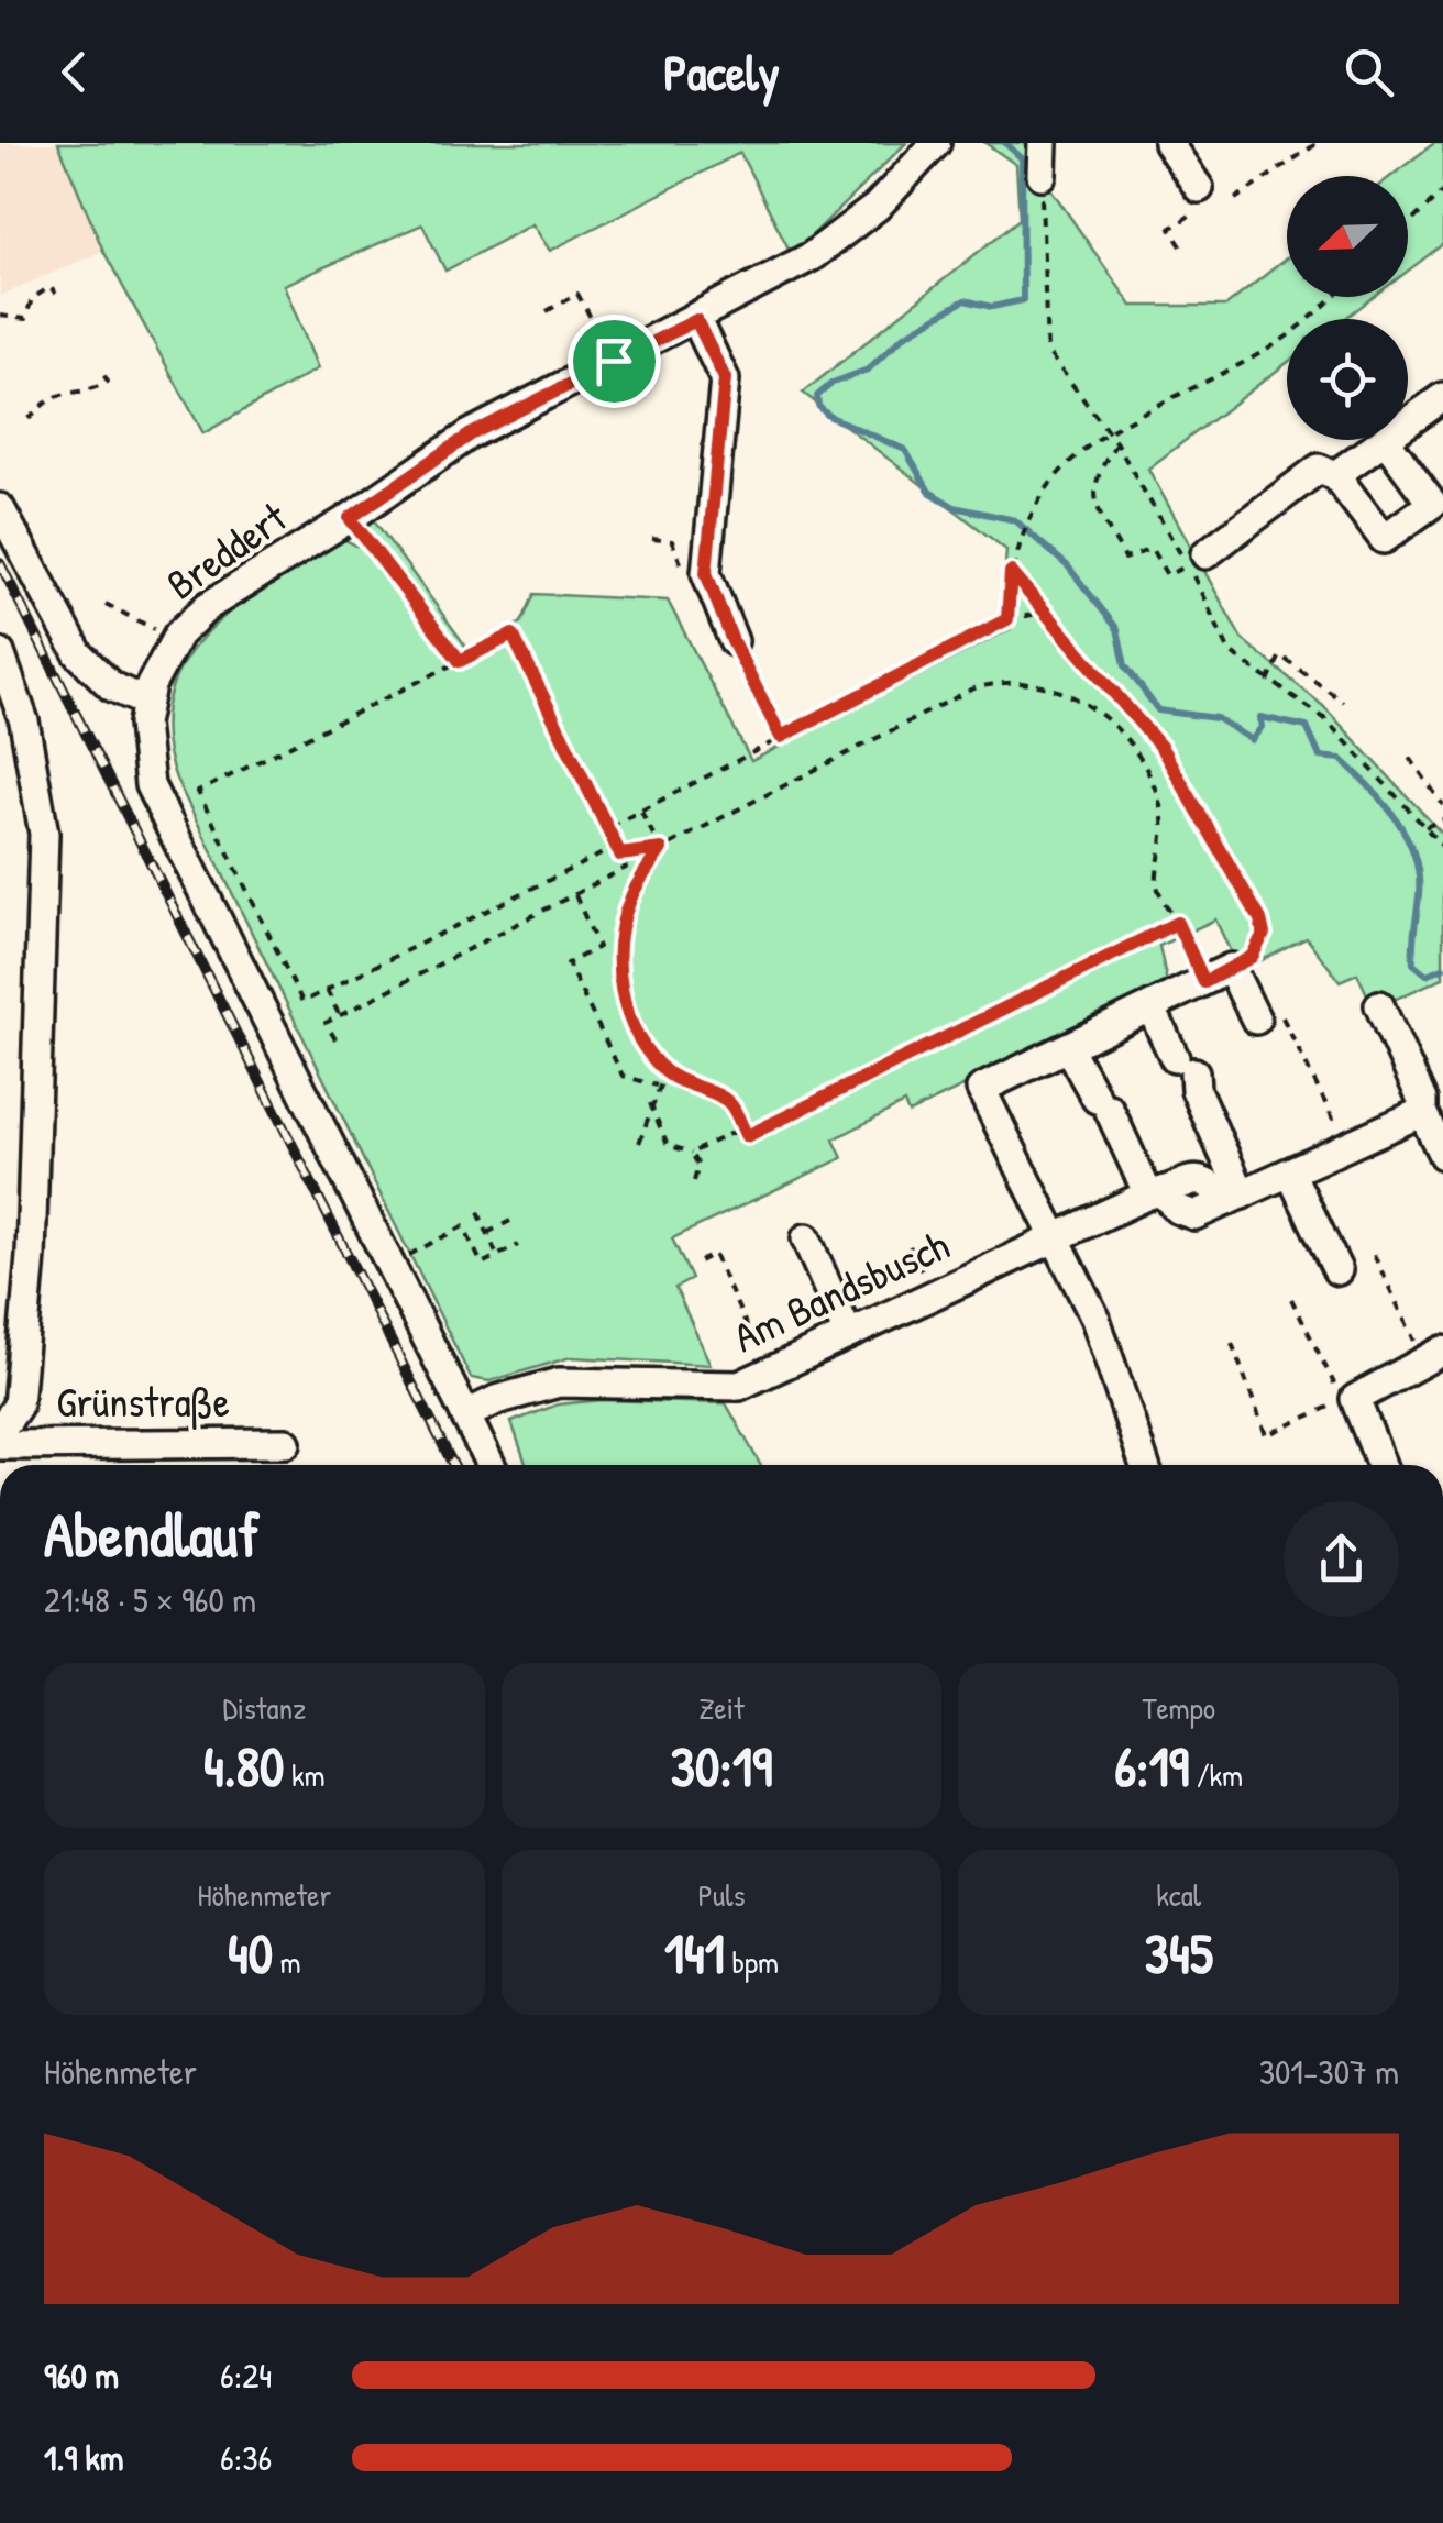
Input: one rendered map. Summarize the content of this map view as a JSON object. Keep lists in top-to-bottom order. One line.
{"streets":{"street":["Breddert","Am Bandsbusch","Grünstraße"]},"crossings":[["Breddert","Am Bandsbusch"]],"north":"bottom left","page":{"header":"Pacely","heading":["Abendlauf","21:48 · 5 × 960 m"],"stats":[["Distanz","4.80 km"],["Zeit","30:19"],["Tempo","6:19 /km"],["Höhenmeter","40 m"],["Puls","141 bpm"],["kcal","345"]],"chart":["Höhenmeter","301–307 m"],"list":[{"name":"960 m","note":"6:24"},{"name":"1.9 km","note":"6:36"}]}}
